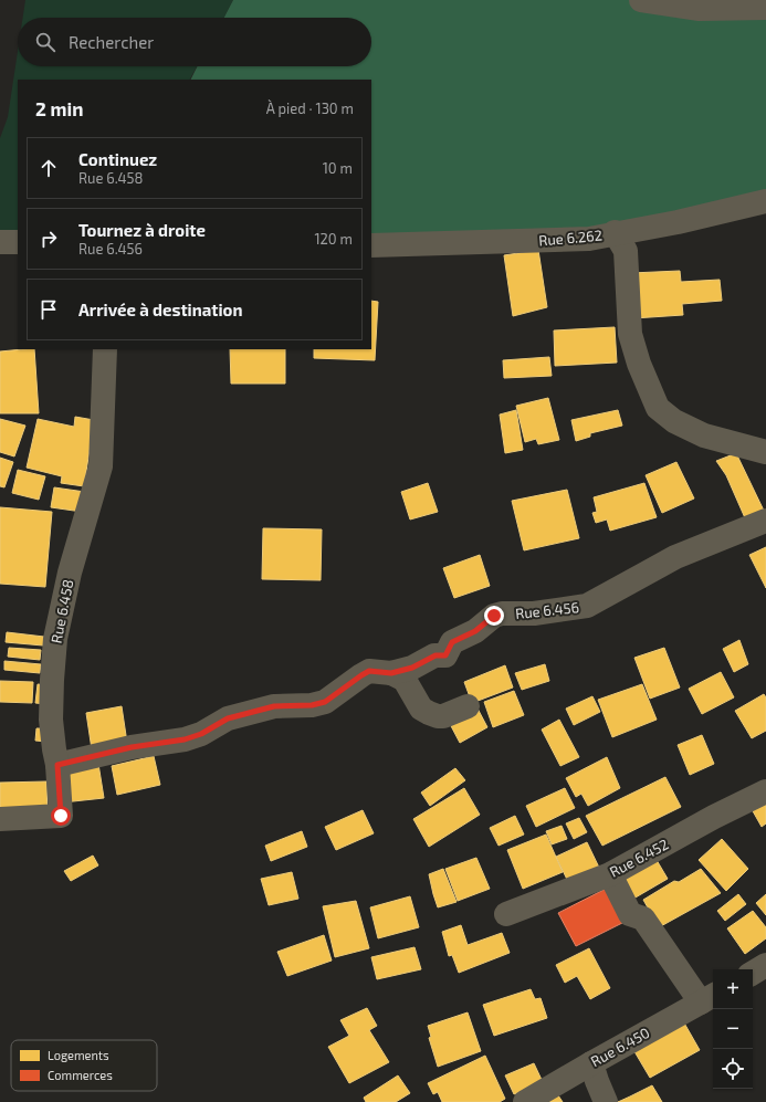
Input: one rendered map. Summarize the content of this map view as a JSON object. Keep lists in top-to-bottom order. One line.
{"streets":{"street":["Rue 6.262","Rue 6.456","Rue 6.458","Rue 6.452","Rue 6.450"]},"crossings":[["Rue 6.456","Rue 6.458"]],"legend":["Logements","Commerces"],"page":{"search":"Rechercher","heading":["2 min","À pied · 130 m"],"list":[["Continuez","Rue 6.458","10 m"],["Tournez à droite","Rue 6.456","120 m"],"Arrivée à destination"],"map_buttons":["+","−"]}}
